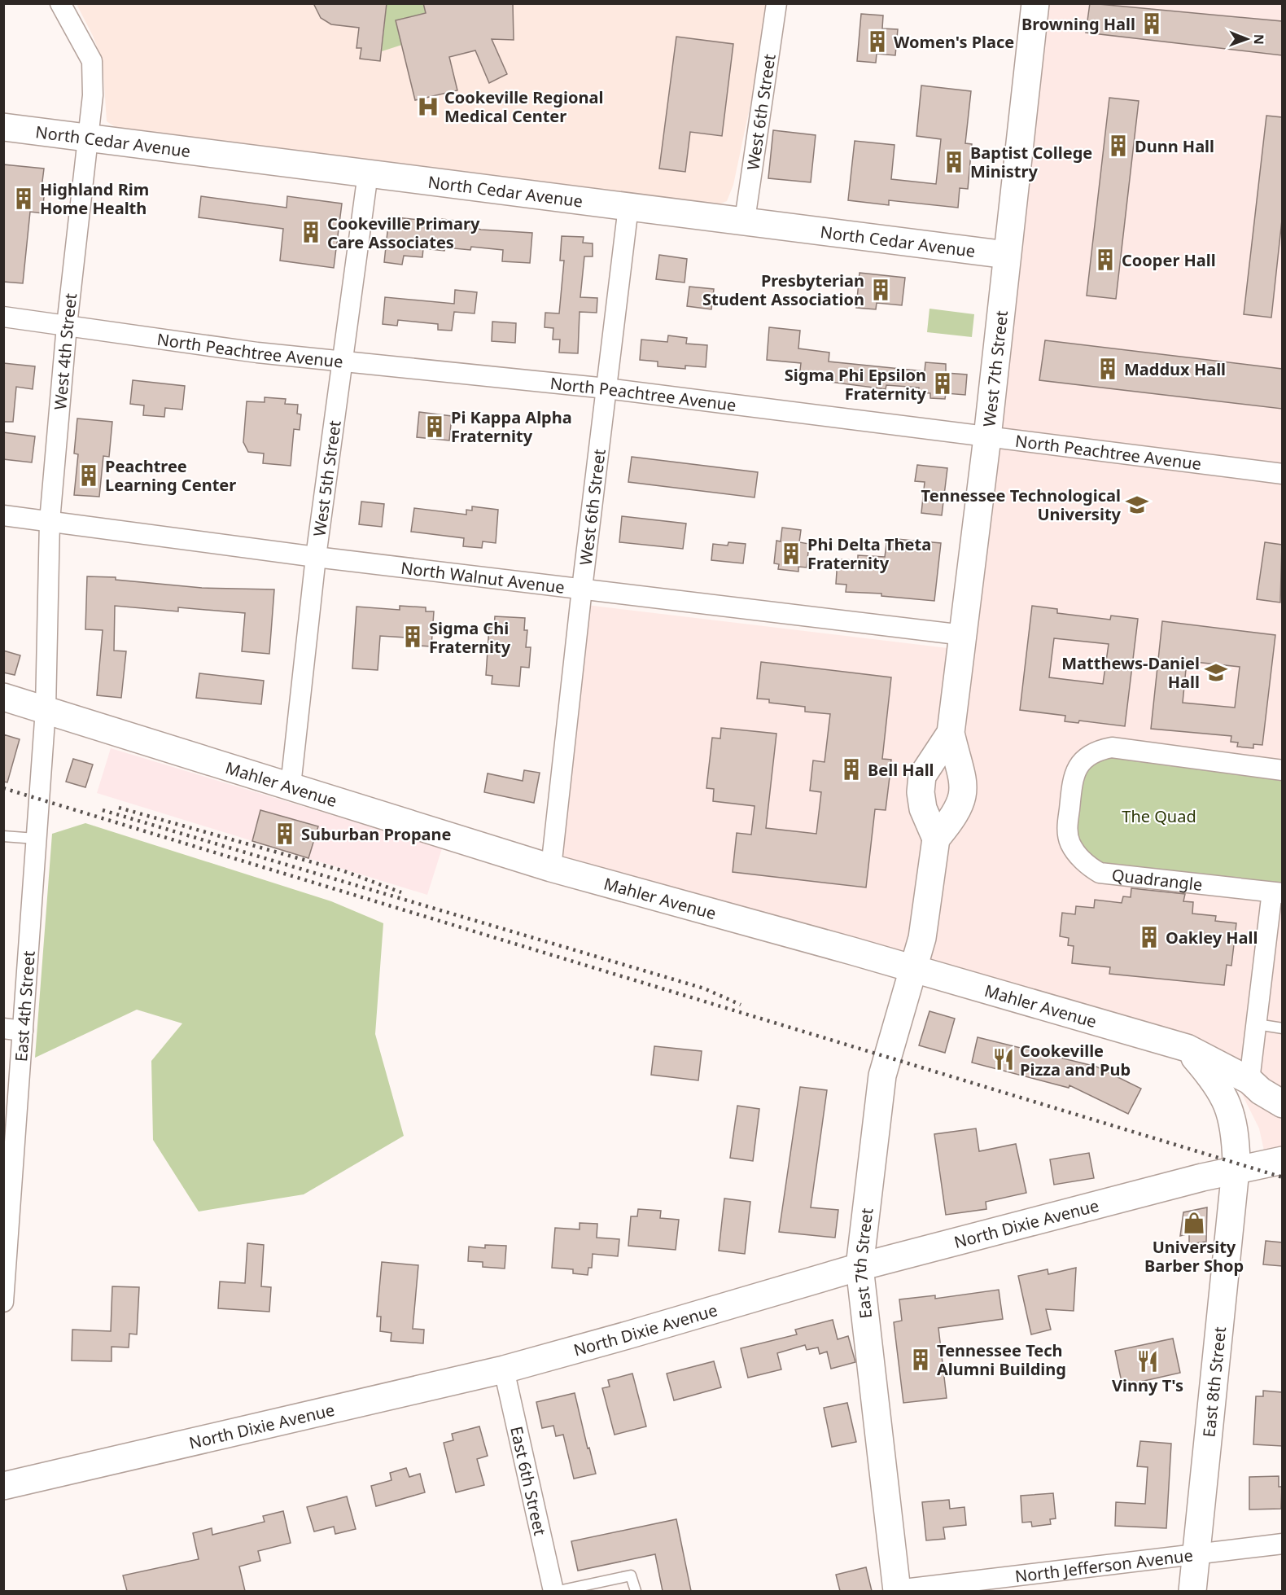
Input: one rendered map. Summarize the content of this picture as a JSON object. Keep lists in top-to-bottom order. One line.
{"streets":{"street":["West 6th Street","North Cedar Avenue","North Peachtree Avenue","West 4th Street","West 7th Street","West 5th Street","North Walnut Avenue","Mahler Avenue","Quadrangle","East 4th Street","North Dixie Avenue","East 7th Street","East 8th Street","East 6th Street","North Jefferson Avenue"]},"crossings":[["West 6th Street","North Cedar Avenue"],["West 6th Street","North Peachtree Avenue"],["West 6th Street","North Walnut Avenue"],["West 6th Street","Mahler Avenue"],["North Cedar Avenue","West 4th Street"],["North Cedar Avenue","West 7th Street"],["North Cedar Avenue","West 5th Street"],["North Peachtree Avenue","West 4th Street"],["North Peachtree Avenue","West 7th Street"],["North Peachtree Avenue","West 5th Street"],["West 4th Street","North Walnut Avenue"],["West 4th Street","Mahler Avenue"],["West 4th Street","East 4th Street"],["West 7th Street","North Walnut Avenue"],["West 7th Street","Mahler Avenue"],["West 7th Street","East 7th Street"],["West 5th Street","North Walnut Avenue"],["West 5th Street","Mahler Avenue"],["Mahler Avenue","East 4th Street"],["Mahler Avenue","East 7th Street"],["North Dixie Avenue","East 7th Street"],["North Dixie Avenue","East 8th Street"],["North Dixie Avenue","East 6th Street"],["East 7th Street","North Jefferson Avenue"],["East 8th Street","North Jefferson Avenue"]],"parks":["The Quad"],"places":{"building":["Browning Hall","Women's Place","Dunn Hall","Baptist College Ministry","Highland Rim Home Health","Cookeville Primary Care Associates","Cooper Hall","Presbyterian Student Association","Maddux Hall","Sigma Phi Epsilon Fraternity","Pi Kappa Alpha Fraternity","Peachtree Learning Center","Phi Delta Theta Fraternity","Sigma Chi Fraternity","Bell Hall","Suburban Propane","Oakley Hall","Tennessee Tech Alumni Building"],"hospital":["Cookeville Regional Medical Center"],"school or university":["Tennessee Technological University","Matthews-Daniel Hall"],"restaurant":["Cookeville Pizza and Pub","Vinny T's"],"shop":["University Barber Shop"]},"north":"right"}
